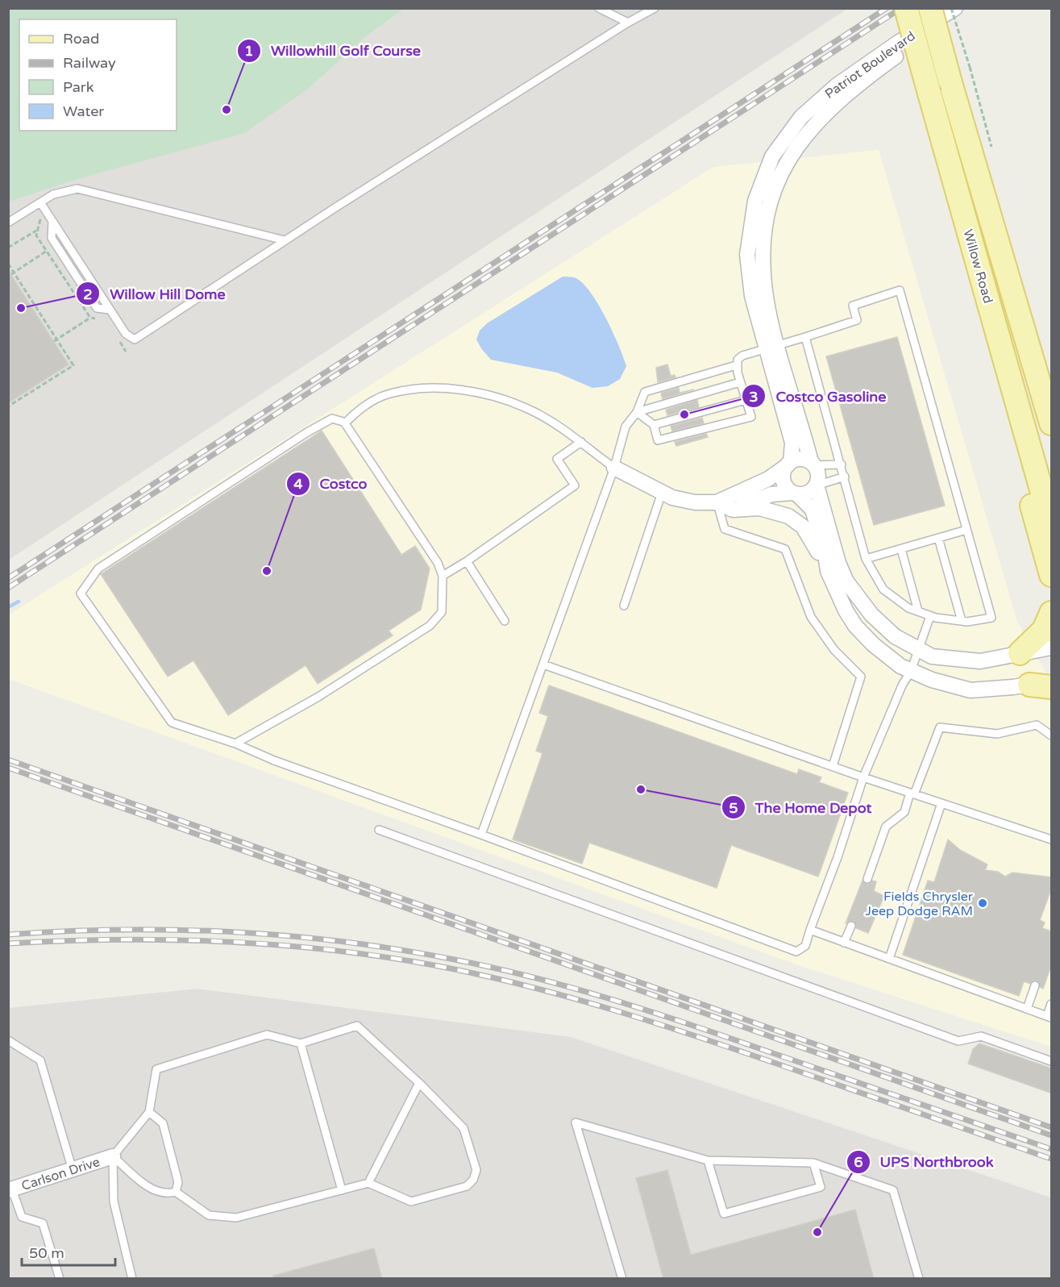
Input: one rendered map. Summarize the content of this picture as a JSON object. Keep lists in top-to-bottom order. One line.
{"streets":{"main road":["Willow Road"],"street":["Patriot Boulevard","Carlson Drive"]},"places":["Willowhill Golf Course","Willow Hill Dome","Costco Gasoline","Costco","The Home Depot","Fields Chrysler Jeep Dodge RAM","UPS Northbrook"],"legend":["Road","Railway","Park","Water"],"scale_bar":"50 m"}
